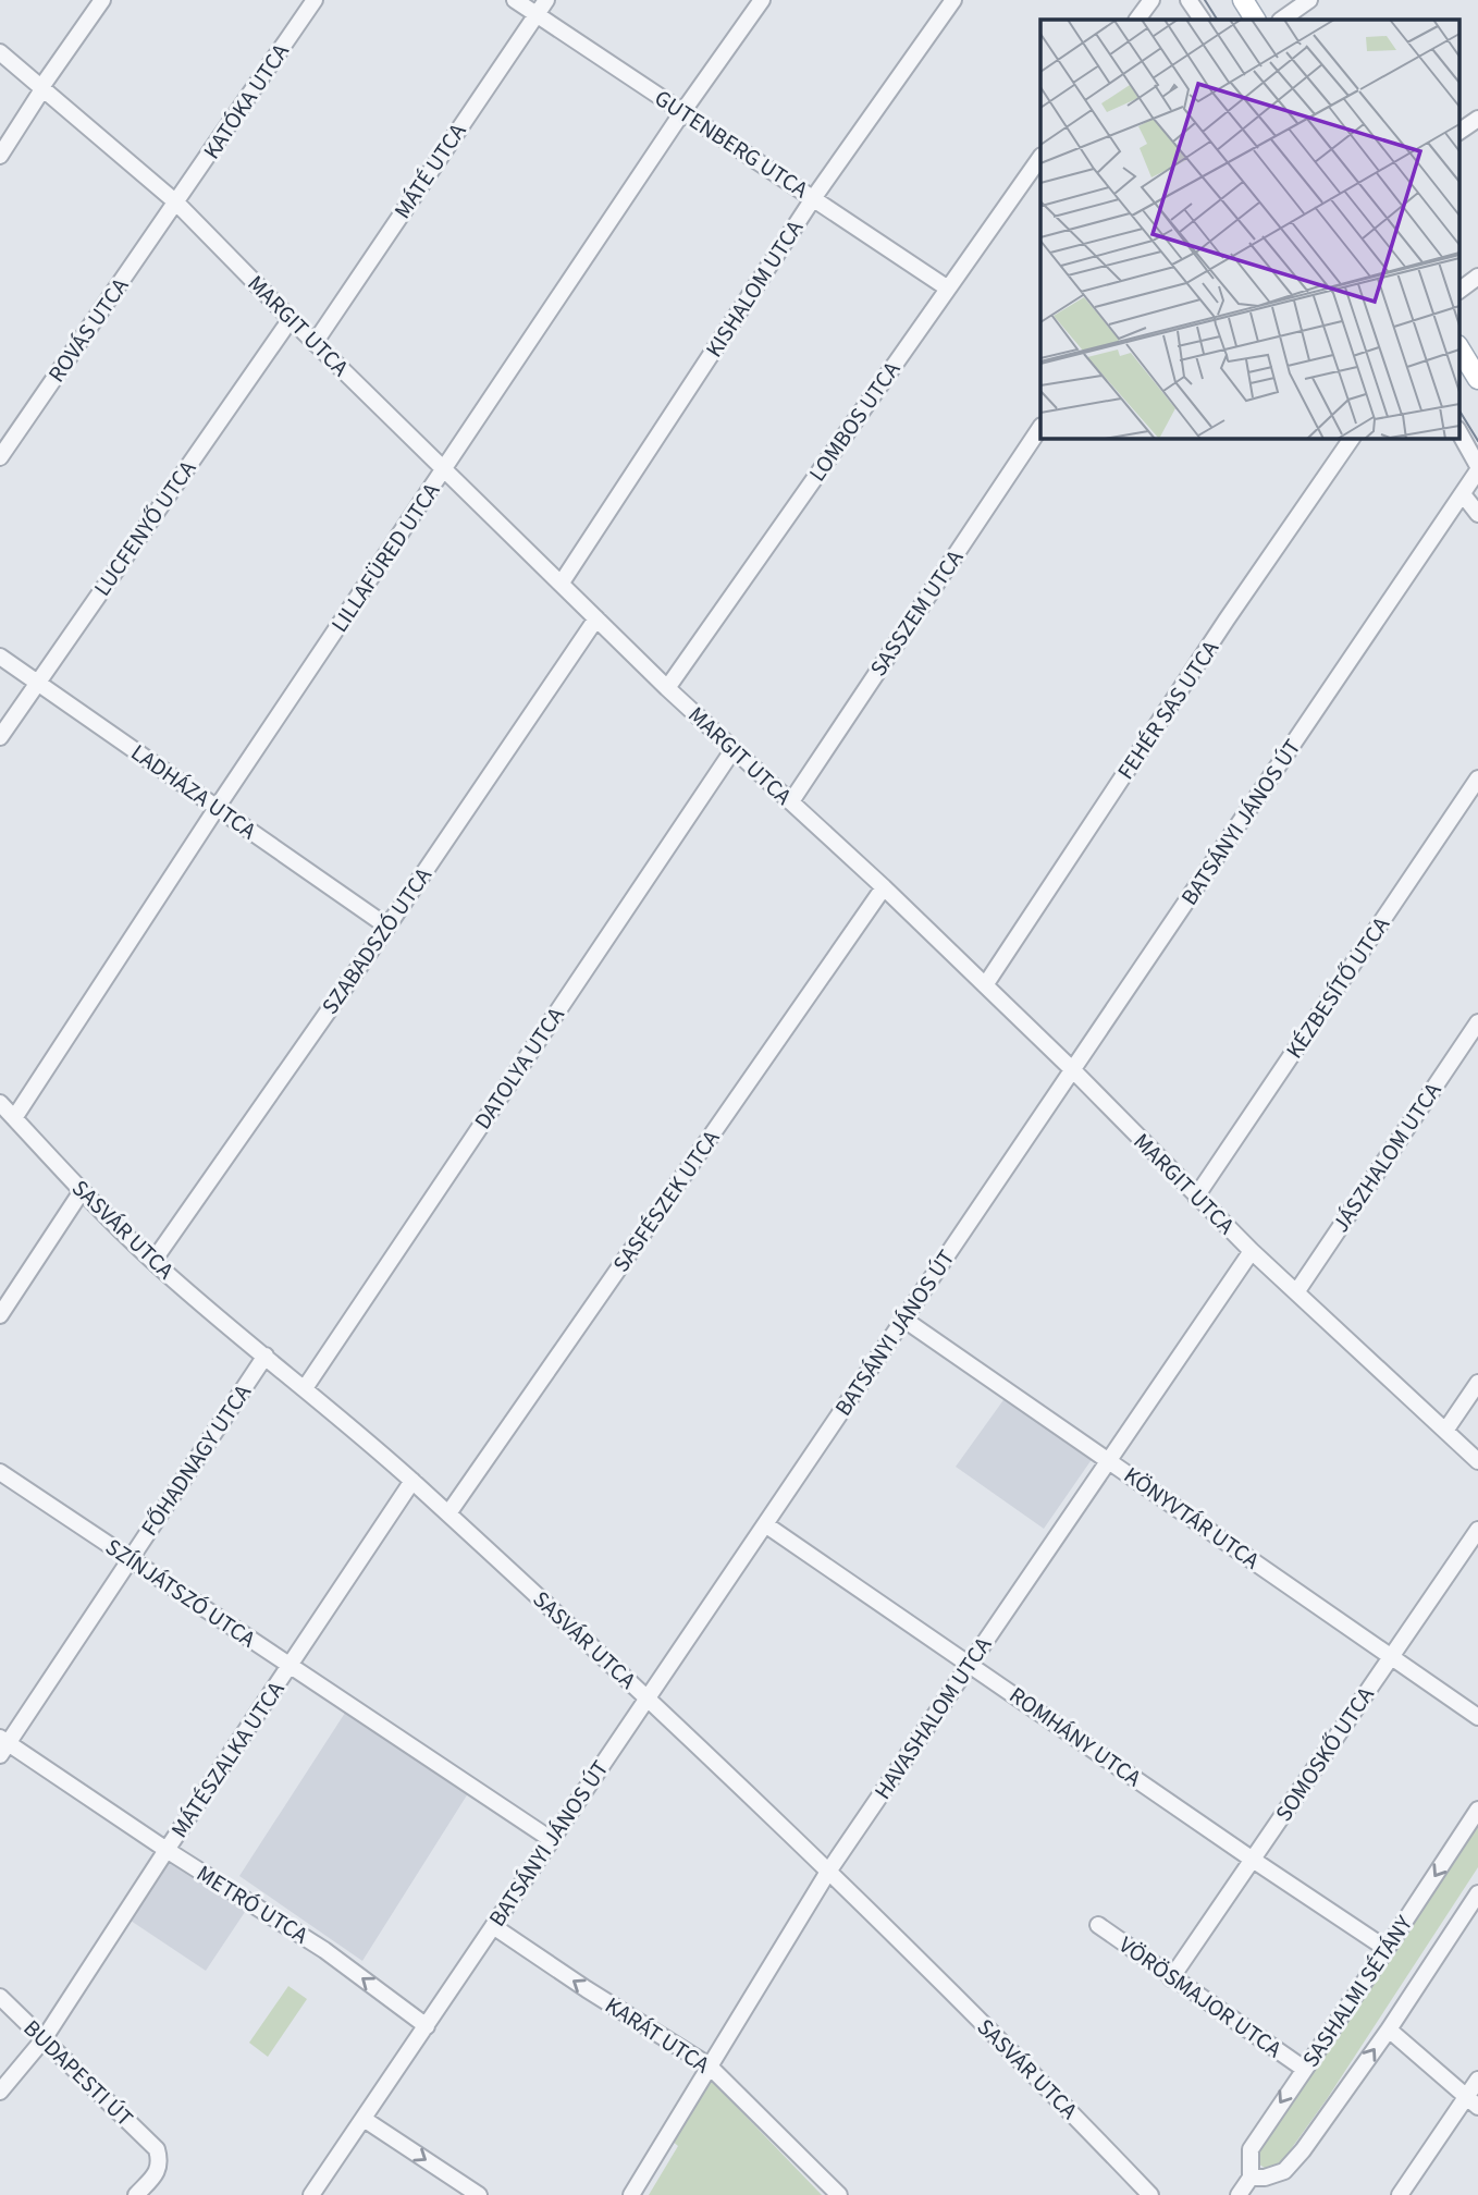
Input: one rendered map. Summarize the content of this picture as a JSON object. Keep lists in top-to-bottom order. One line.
{"streets":{"street":["KATÓKA UTCA","GUTENBERG UTCA","MÁTÉ UTCA","KISHALOM UTCA","MARGIT UTCA","ROVÁS UTCA","LOMBOS UTCA","LUCFENYŐ UTCA","LILLAFÜRED UTCA","SASSZEM UTCA","FEHÉR SAS UTCA","LADHÁZA UTCA","BATSÁNYI JÁNOS ÚT","SZABADSZÓ UTCA","KÉZBESÍTŐ UTCA","DATOLYA UTCA","JÁSZHALOM UTCA","SASFÉSZEK UTCA","SASVÁR UTCA","FŐHADNAGY UTCA","KÖNYVTÁR UTCA","SZÍNJÁTSZÓ UTCA","HAVASHALOM UTCA","ROMHÁNY UTCA","SOMOSKŐ UTCA","MÁTÉSZALKA UTCA","METRÓ UTCA","SASHALMI SÉTÁNY","VÖRÖSMAJOR UTCA","KARÁT UTCA","BUDAPESTI ÚT"]},"crossings":[["KATÓKA UTCA","MARGIT UTCA"],["KATÓKA UTCA","ROVÁS UTCA"],["GUTENBERG UTCA","MÁTÉ UTCA"],["GUTENBERG UTCA","KISHALOM UTCA"],["GUTENBERG UTCA","LOMBOS UTCA"],["GUTENBERG UTCA","LILLAFÜRED UTCA"],["MÁTÉ UTCA","MARGIT UTCA"],["KISHALOM UTCA","MARGIT UTCA"],["MARGIT UTCA","ROVÁS UTCA"],["MARGIT UTCA","LOMBOS UTCA"],["MARGIT UTCA","LUCFENYŐ UTCA"],["MARGIT UTCA","LILLAFÜRED UTCA"],["MARGIT UTCA","SASSZEM UTCA"],["MARGIT UTCA","FEHÉR SAS UTCA"],["MARGIT UTCA","BATSÁNYI JÁNOS ÚT"],["MARGIT UTCA","SZABADSZÓ UTCA"],["MARGIT UTCA","KÉZBESÍTŐ UTCA"],["MARGIT UTCA","DATOLYA UTCA"],["MARGIT UTCA","JÁSZHALOM UTCA"],["MARGIT UTCA","SASFÉSZEK UTCA"],["MARGIT UTCA","HAVASHALOM UTCA"],["LUCFENYŐ UTCA","LADHÁZA UTCA"],["LILLAFÜRED UTCA","LADHÁZA UTCA"],["LILLAFÜRED UTCA","SASVÁR UTCA"],["LADHÁZA UTCA","SZABADSZÓ UTCA"],["BATSÁNYI JÁNOS ÚT","SASVÁR UTCA"],["BATSÁNYI JÁNOS ÚT","KÖNYVTÁR UTCA"],["BATSÁNYI JÁNOS ÚT","SZÍNJÁTSZÓ UTCA"],["BATSÁNYI JÁNOS ÚT","ROMHÁNY UTCA"],["BATSÁNYI JÁNOS ÚT","METRÓ UTCA"],["BATSÁNYI JÁNOS ÚT","KARÁT UTCA"],["SZABADSZÓ UTCA","SASVÁR UTCA"],["DATOLYA UTCA","SASVÁR UTCA"],["SASFÉSZEK UTCA","SASVÁR UTCA"],["SASVÁR UTCA","FŐHADNAGY UTCA"],["SASVÁR UTCA","HAVASHALOM UTCA"],["SASVÁR UTCA","MÁTÉSZALKA UTCA"],["FŐHADNAGY UTCA","SZÍNJÁTSZÓ UTCA"],["FŐHADNAGY UTCA","METRÓ UTCA"],["KÖNYVTÁR UTCA","HAVASHALOM UTCA"],["KÖNYVTÁR UTCA","SOMOSKŐ UTCA"],["SZÍNJÁTSZÓ UTCA","MÁTÉSZALKA UTCA"],["HAVASHALOM UTCA","ROMHÁNY UTCA"],["HAVASHALOM UTCA","KARÁT UTCA"],["ROMHÁNY UTCA","SOMOSKŐ UTCA"],["ROMHÁNY UTCA","SASHALMI SÉTÁNY"],["SOMOSKŐ UTCA","VÖRÖSMAJOR UTCA"],["MÁTÉSZALKA UTCA","METRÓ UTCA"],["MÁTÉSZALKA UTCA","BUDAPESTI ÚT"],["SASHALMI SÉTÁNY","VÖRÖSMAJOR UTCA"]],"one_way":["METRÓ UTCA","KARÁT UTCA"]}
